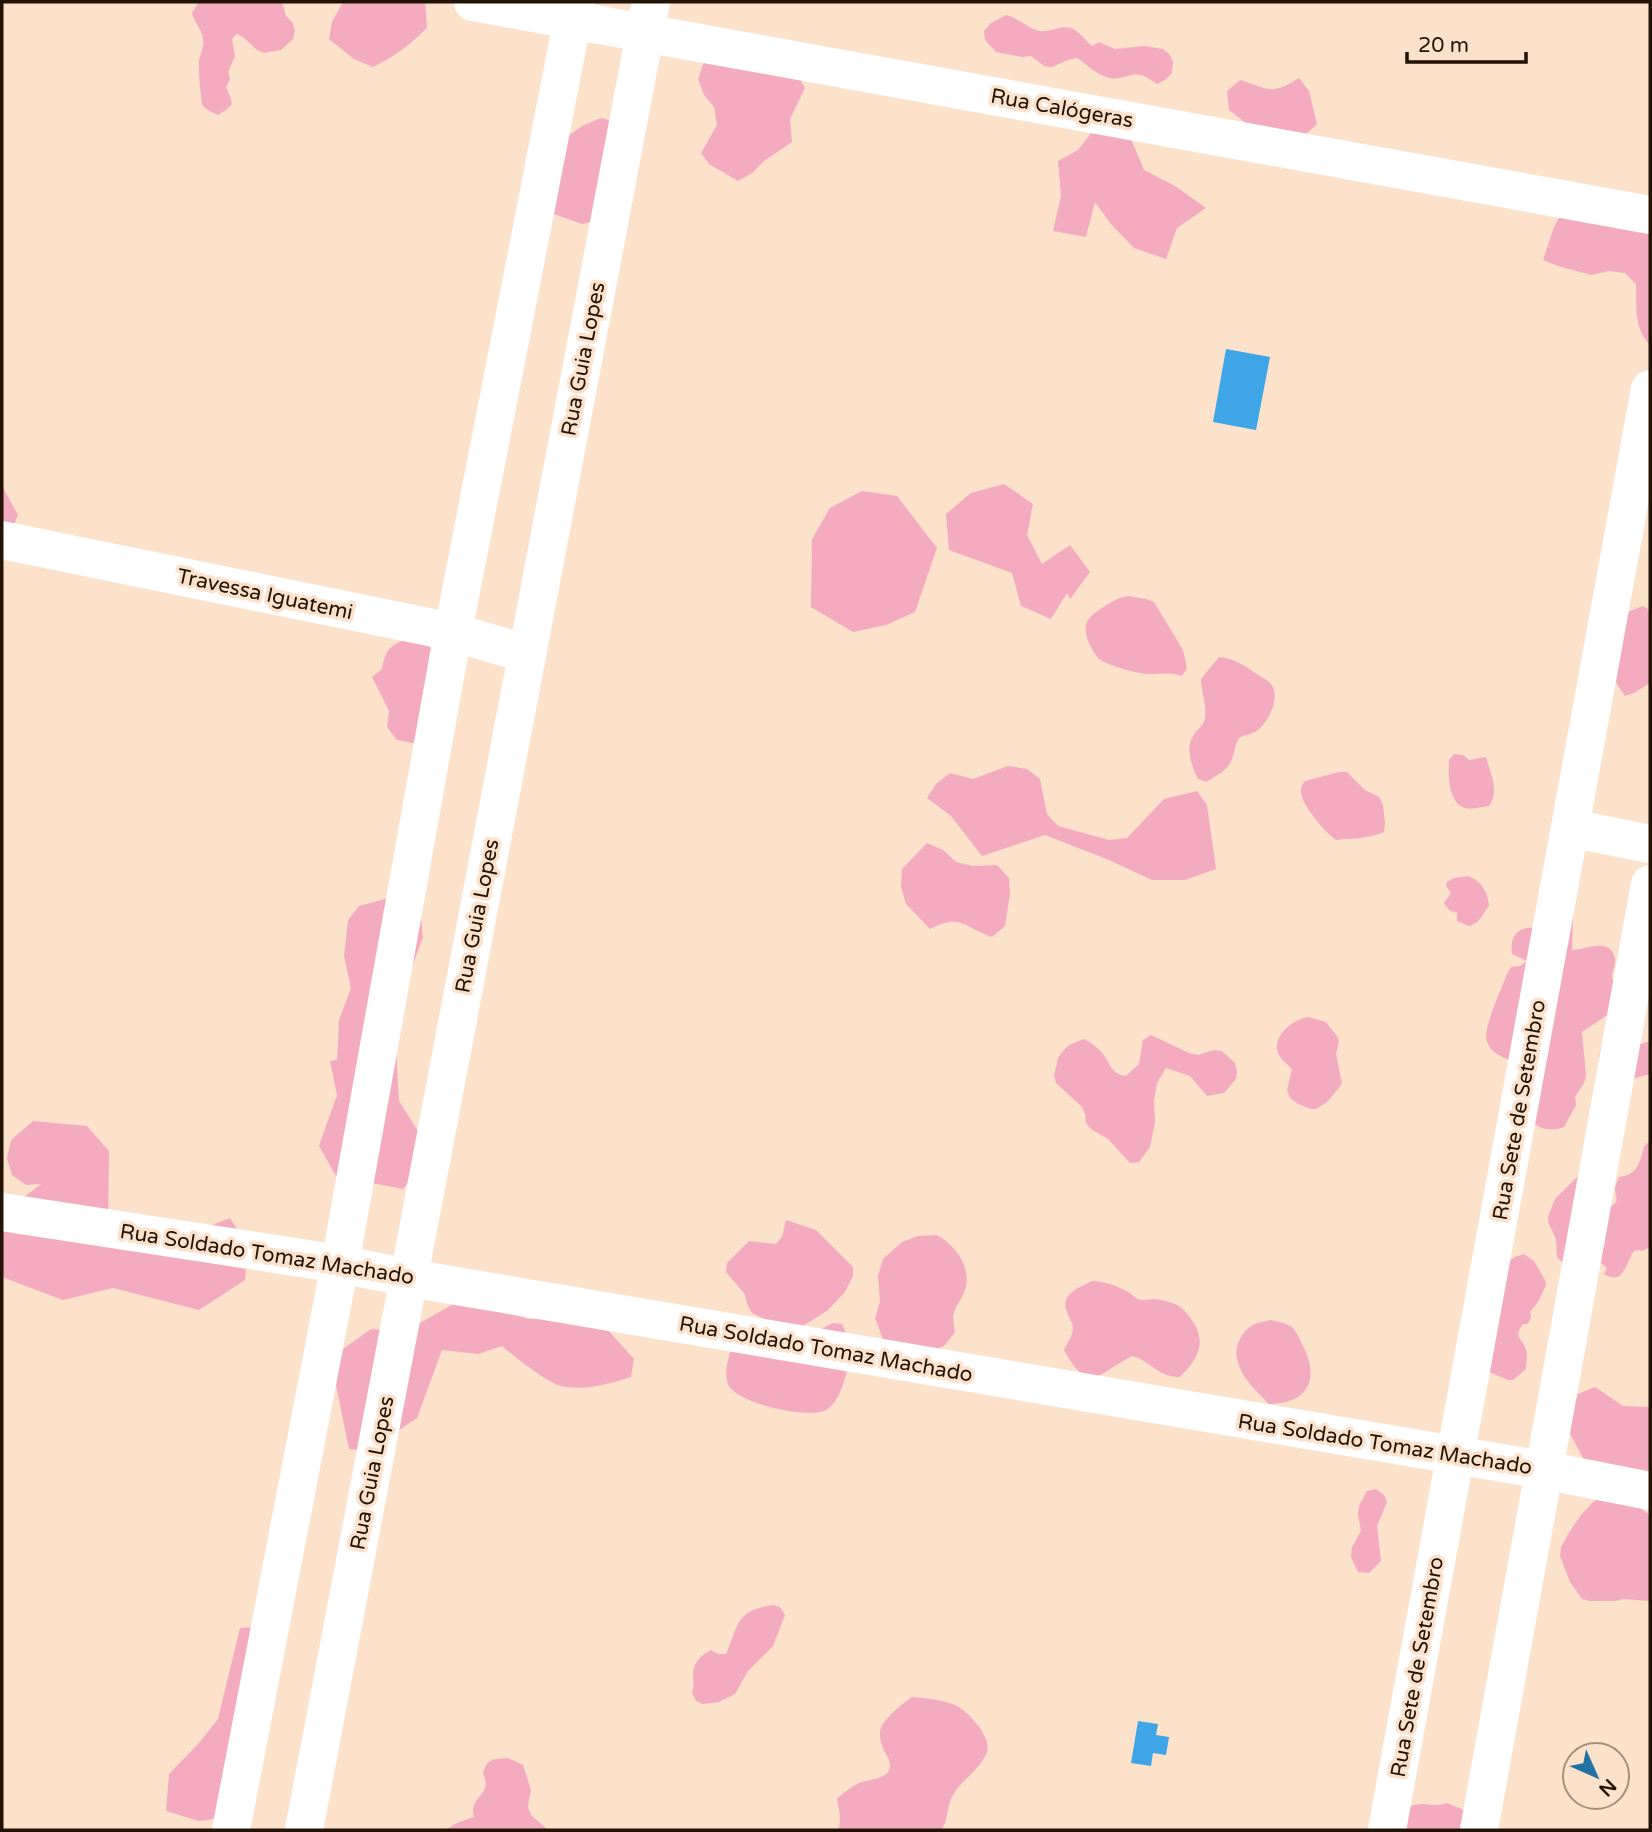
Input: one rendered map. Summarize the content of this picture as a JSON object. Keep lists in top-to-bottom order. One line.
{"streets":{"main road":["Rua Calógeras","Rua Guia Lopes","Travessa Iguatemi","Rua Sete de Setembro","Rua Soldado Tomaz Machado"]},"crossings":[["Rua Calógeras","Rua Guia Lopes"],["Rua Guia Lopes","Travessa Iguatemi"],["Rua Guia Lopes","Rua Soldado Tomaz Machado"],["Rua Sete de Setembro","Rua Soldado Tomaz Machado"]],"scale_bar":"20 m","north":"bottom right"}
